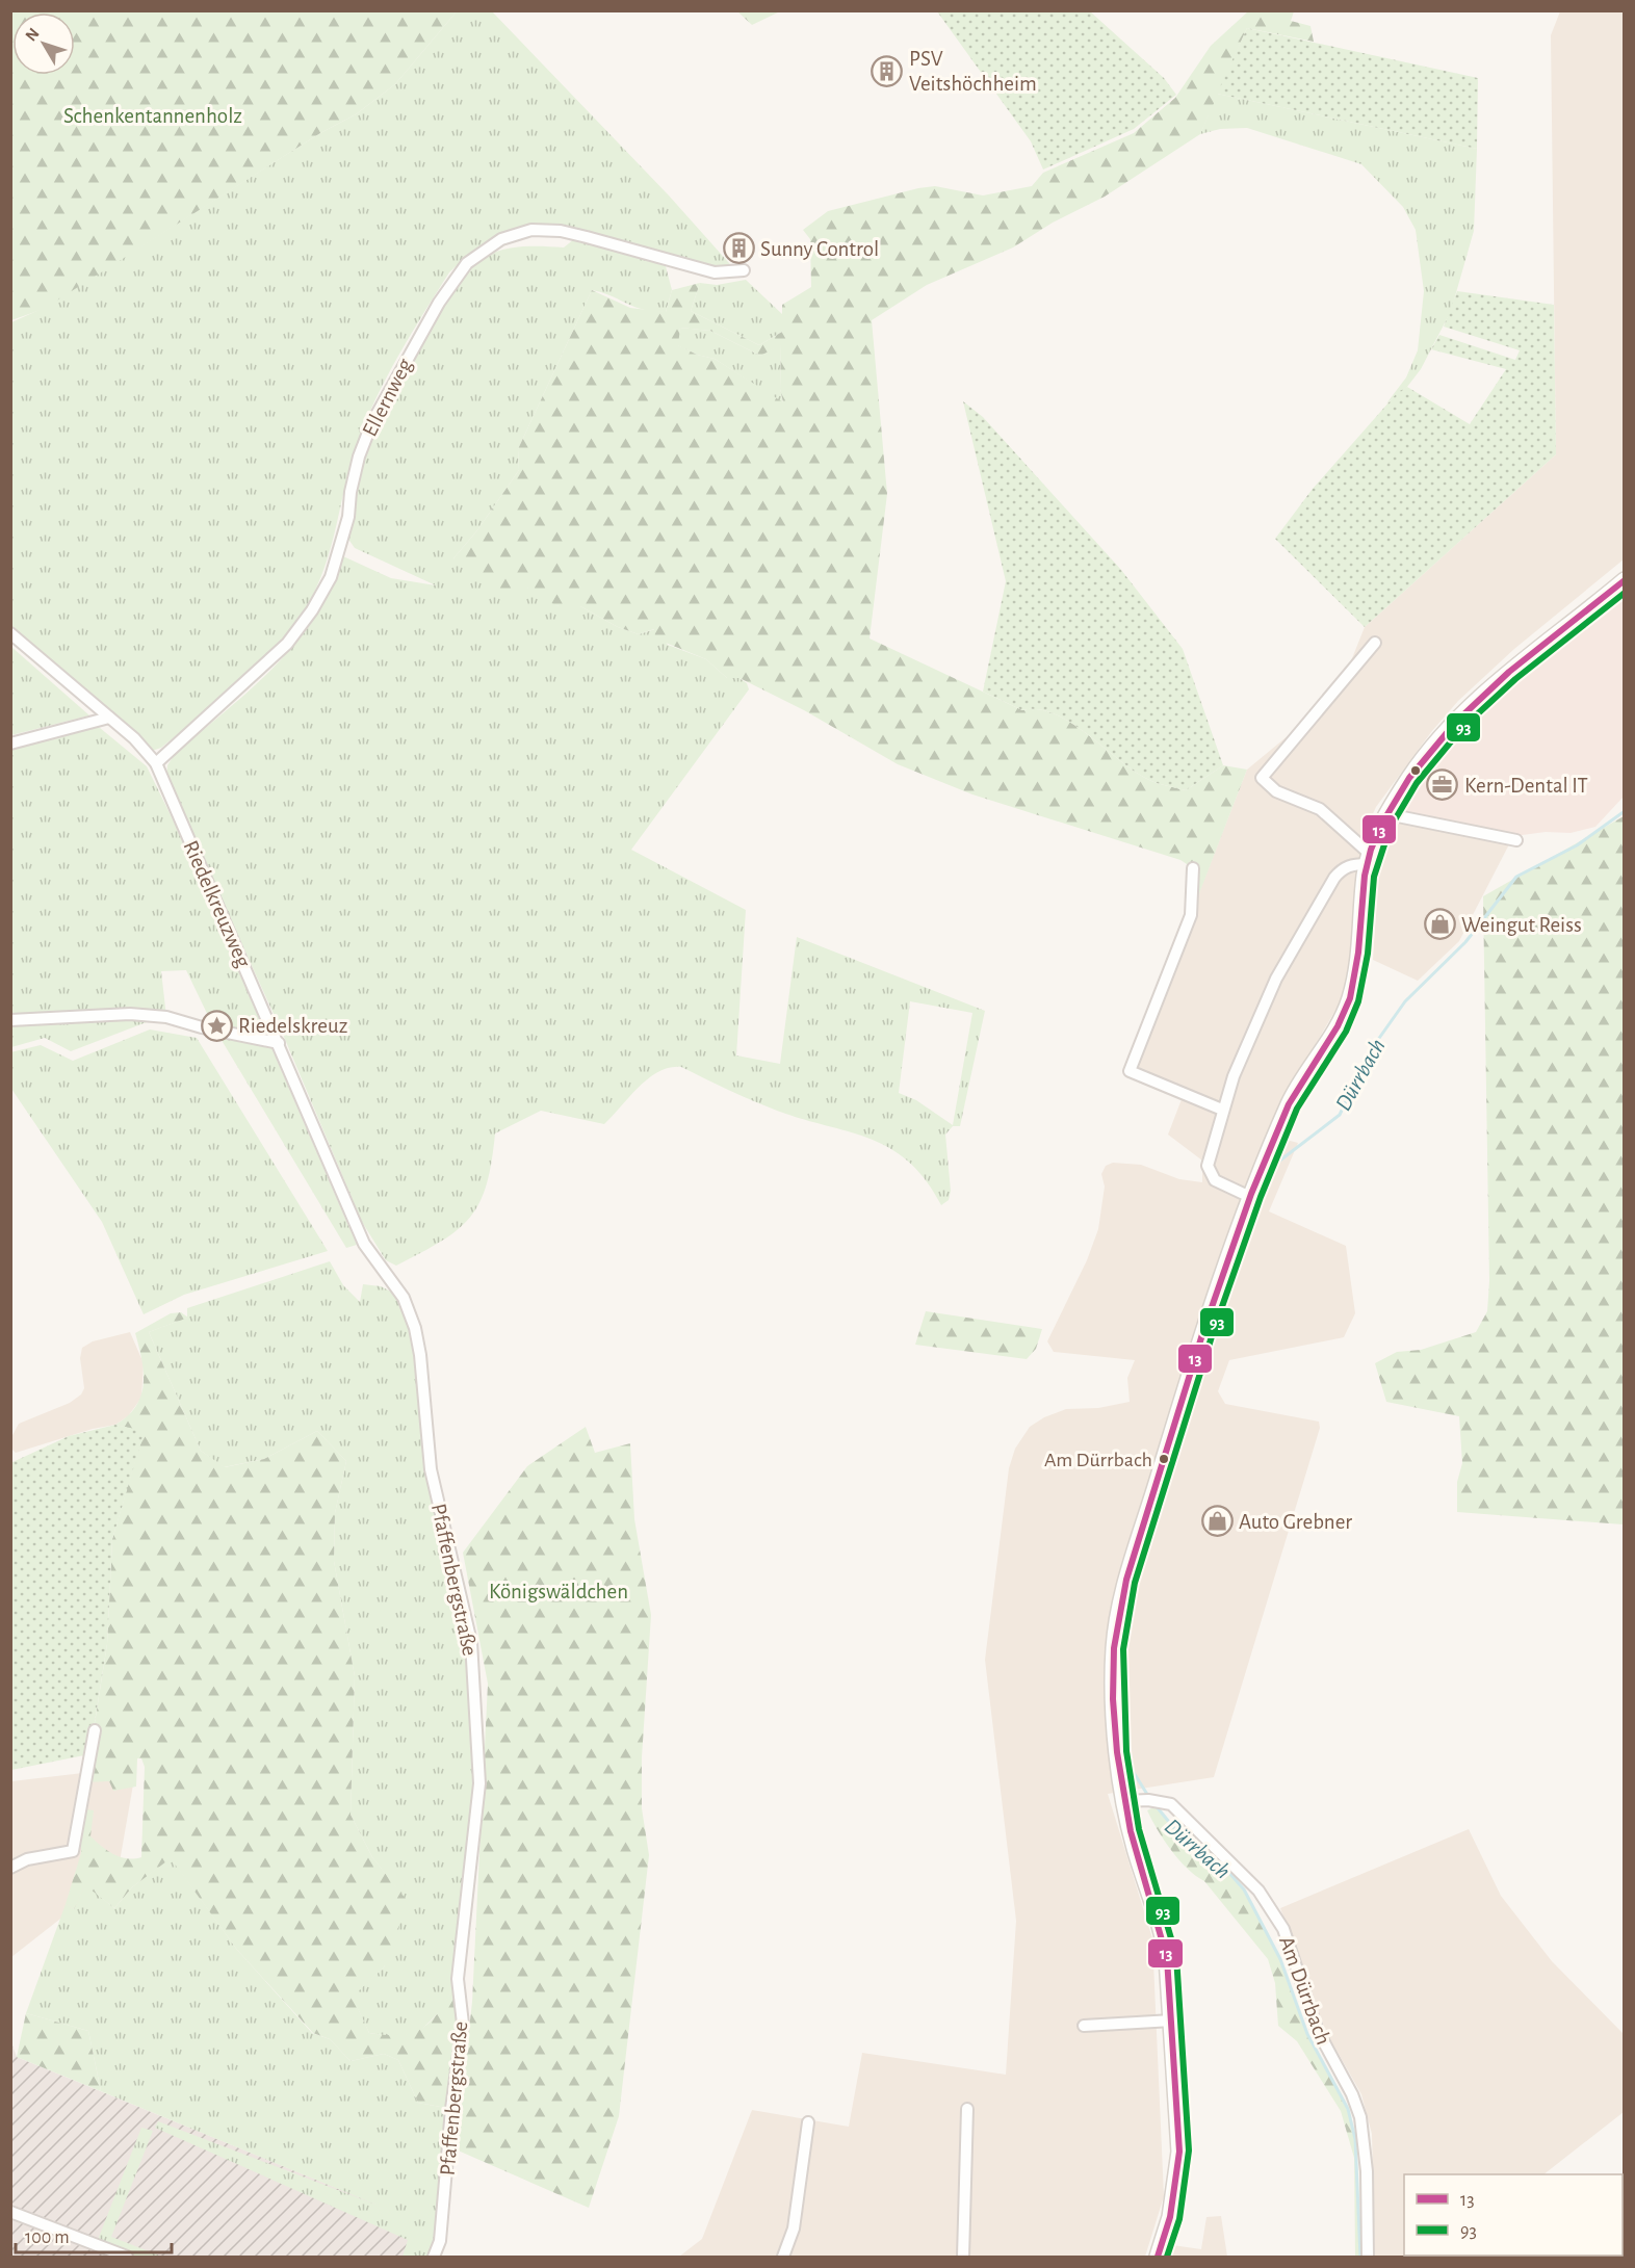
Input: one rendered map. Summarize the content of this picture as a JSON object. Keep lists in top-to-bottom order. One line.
{"streets":{"street":["Ellernweg","Riedelkreuzweg","Pfaffenbergstraße","Am Dürrbach"]},"crossings":[["Ellernweg","Riedelkreuzweg"],["Riedelkreuzweg","Pfaffenbergstraße"]],"water":["Dürrbach"],"parks":["Schenkentannenholz","Königswäldchen"],"places":{"building":["PSV Veitshöchheim","Sunny Control"],"office":["Kern-Dental IT"],"shop":["Weingut Reiss","Auto Grebner"],"place":["Riedelskreuz"],"other":["Am Dürrbach"]},"lines":["transit line 13","transit line 93"],"legend":["13","93"],"scale_bar":"100 m","north":"top left"}
